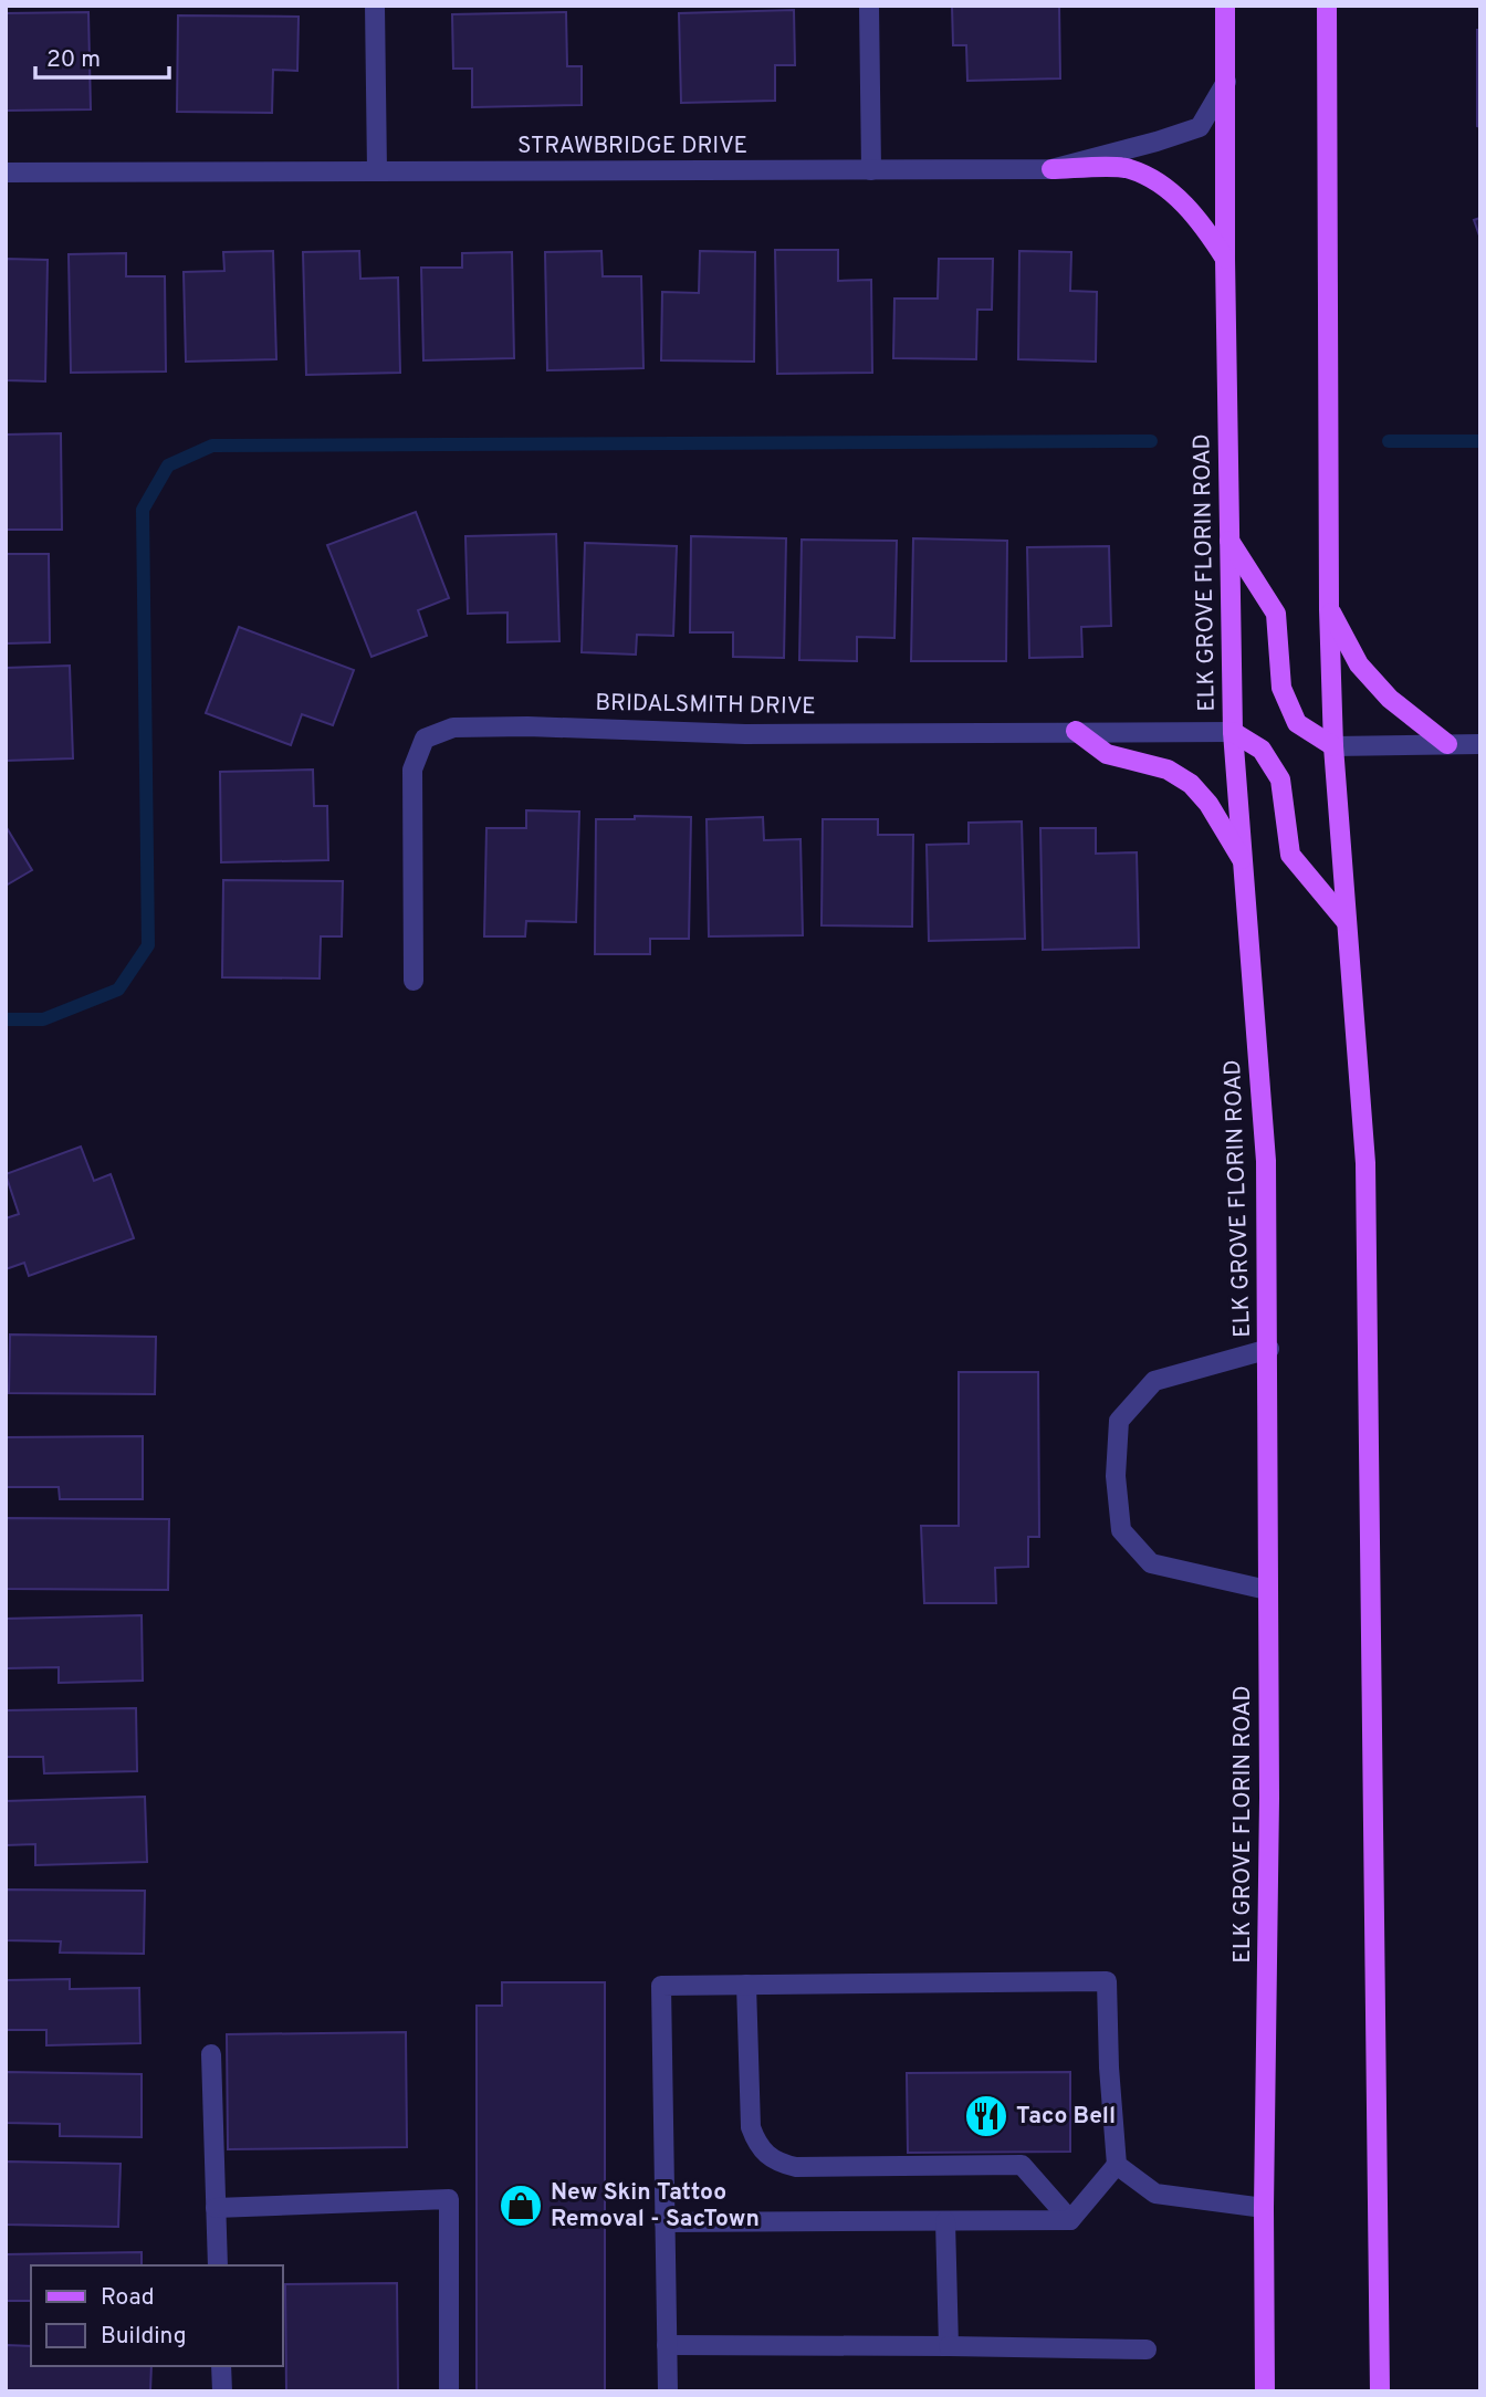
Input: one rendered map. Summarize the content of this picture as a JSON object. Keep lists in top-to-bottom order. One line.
{"streets":{"main road":["ELK GROVE FLORIN ROAD"],"street":["STRAWBRIDGE DRIVE","BRIDALSMITH DRIVE"]},"crossings":[["STRAWBRIDGE DRIVE","ELK GROVE FLORIN ROAD"],["ELK GROVE FLORIN ROAD","BRIDALSMITH DRIVE"]],"places":{"restaurant":["Taco Bell"],"shop":["New Skin Tattoo Removal - SacTown"]},"legend":["Road","Building"],"scale_bar":"20 m"}
